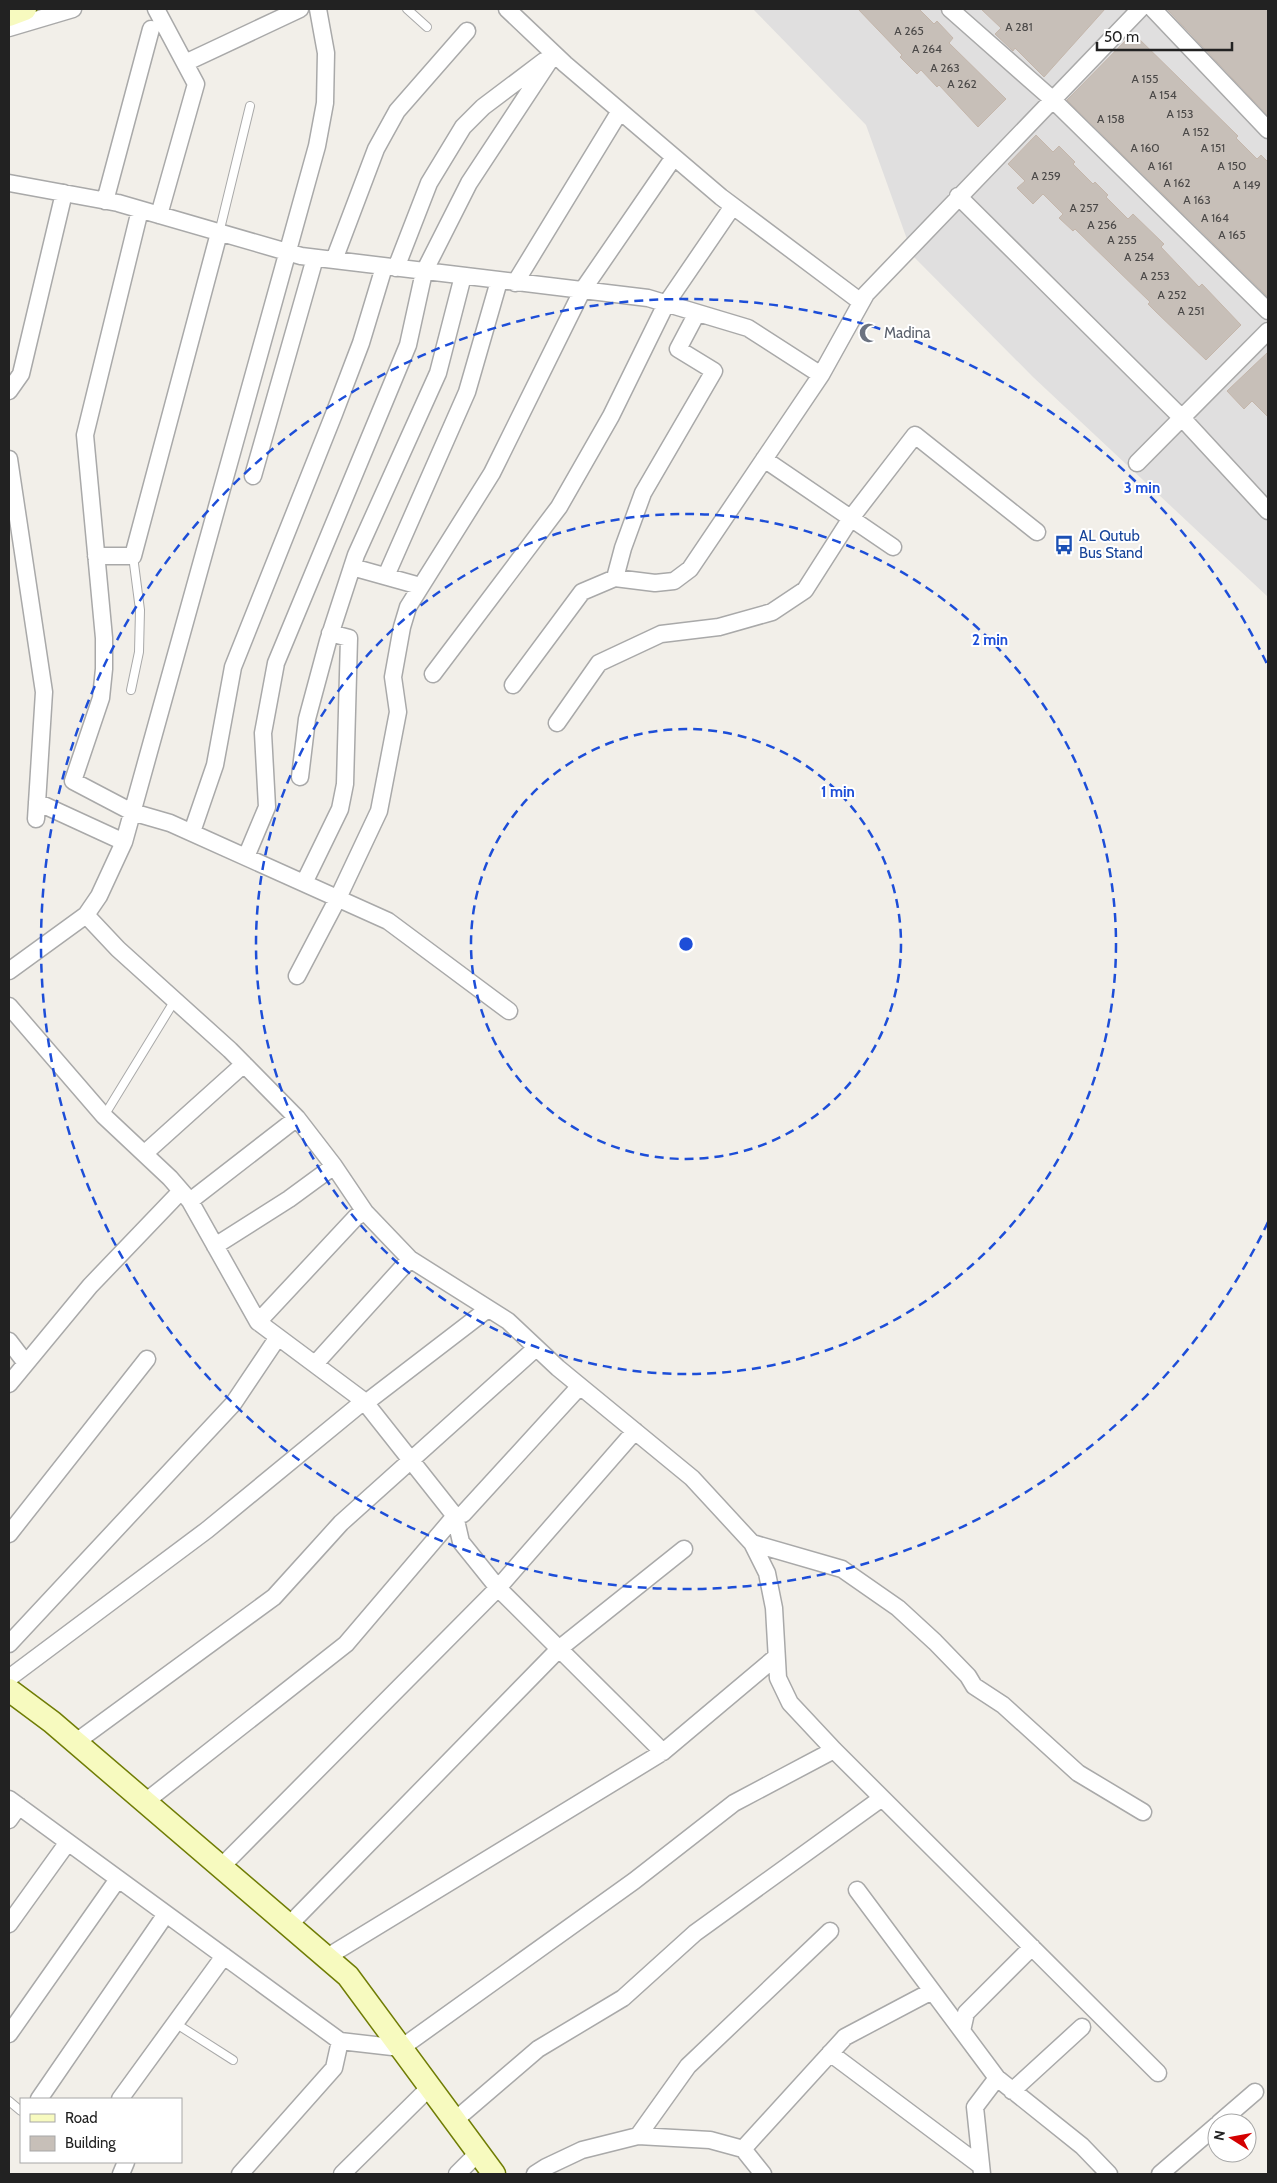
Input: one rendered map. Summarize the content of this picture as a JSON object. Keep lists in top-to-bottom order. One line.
{"places":{"mosque":["Madina"],"bus stop":["AL Qutub Bus Stand"]},"house_numbers":["A 281","A 265","A 264","A 263","A 155","A 262","A 154","A 153","A 158","A 152","A 160","A 151","A 161","A 150","A 259","A 162","A 149","A 163","A 257","A 164","A 256","A 165","A 255","A 254","A 253","A 252","A 251"],"legend":["Road","Building"],"scale_bar":"50 m","north":"left","rings":["3 min","2 min","1 min"]}
